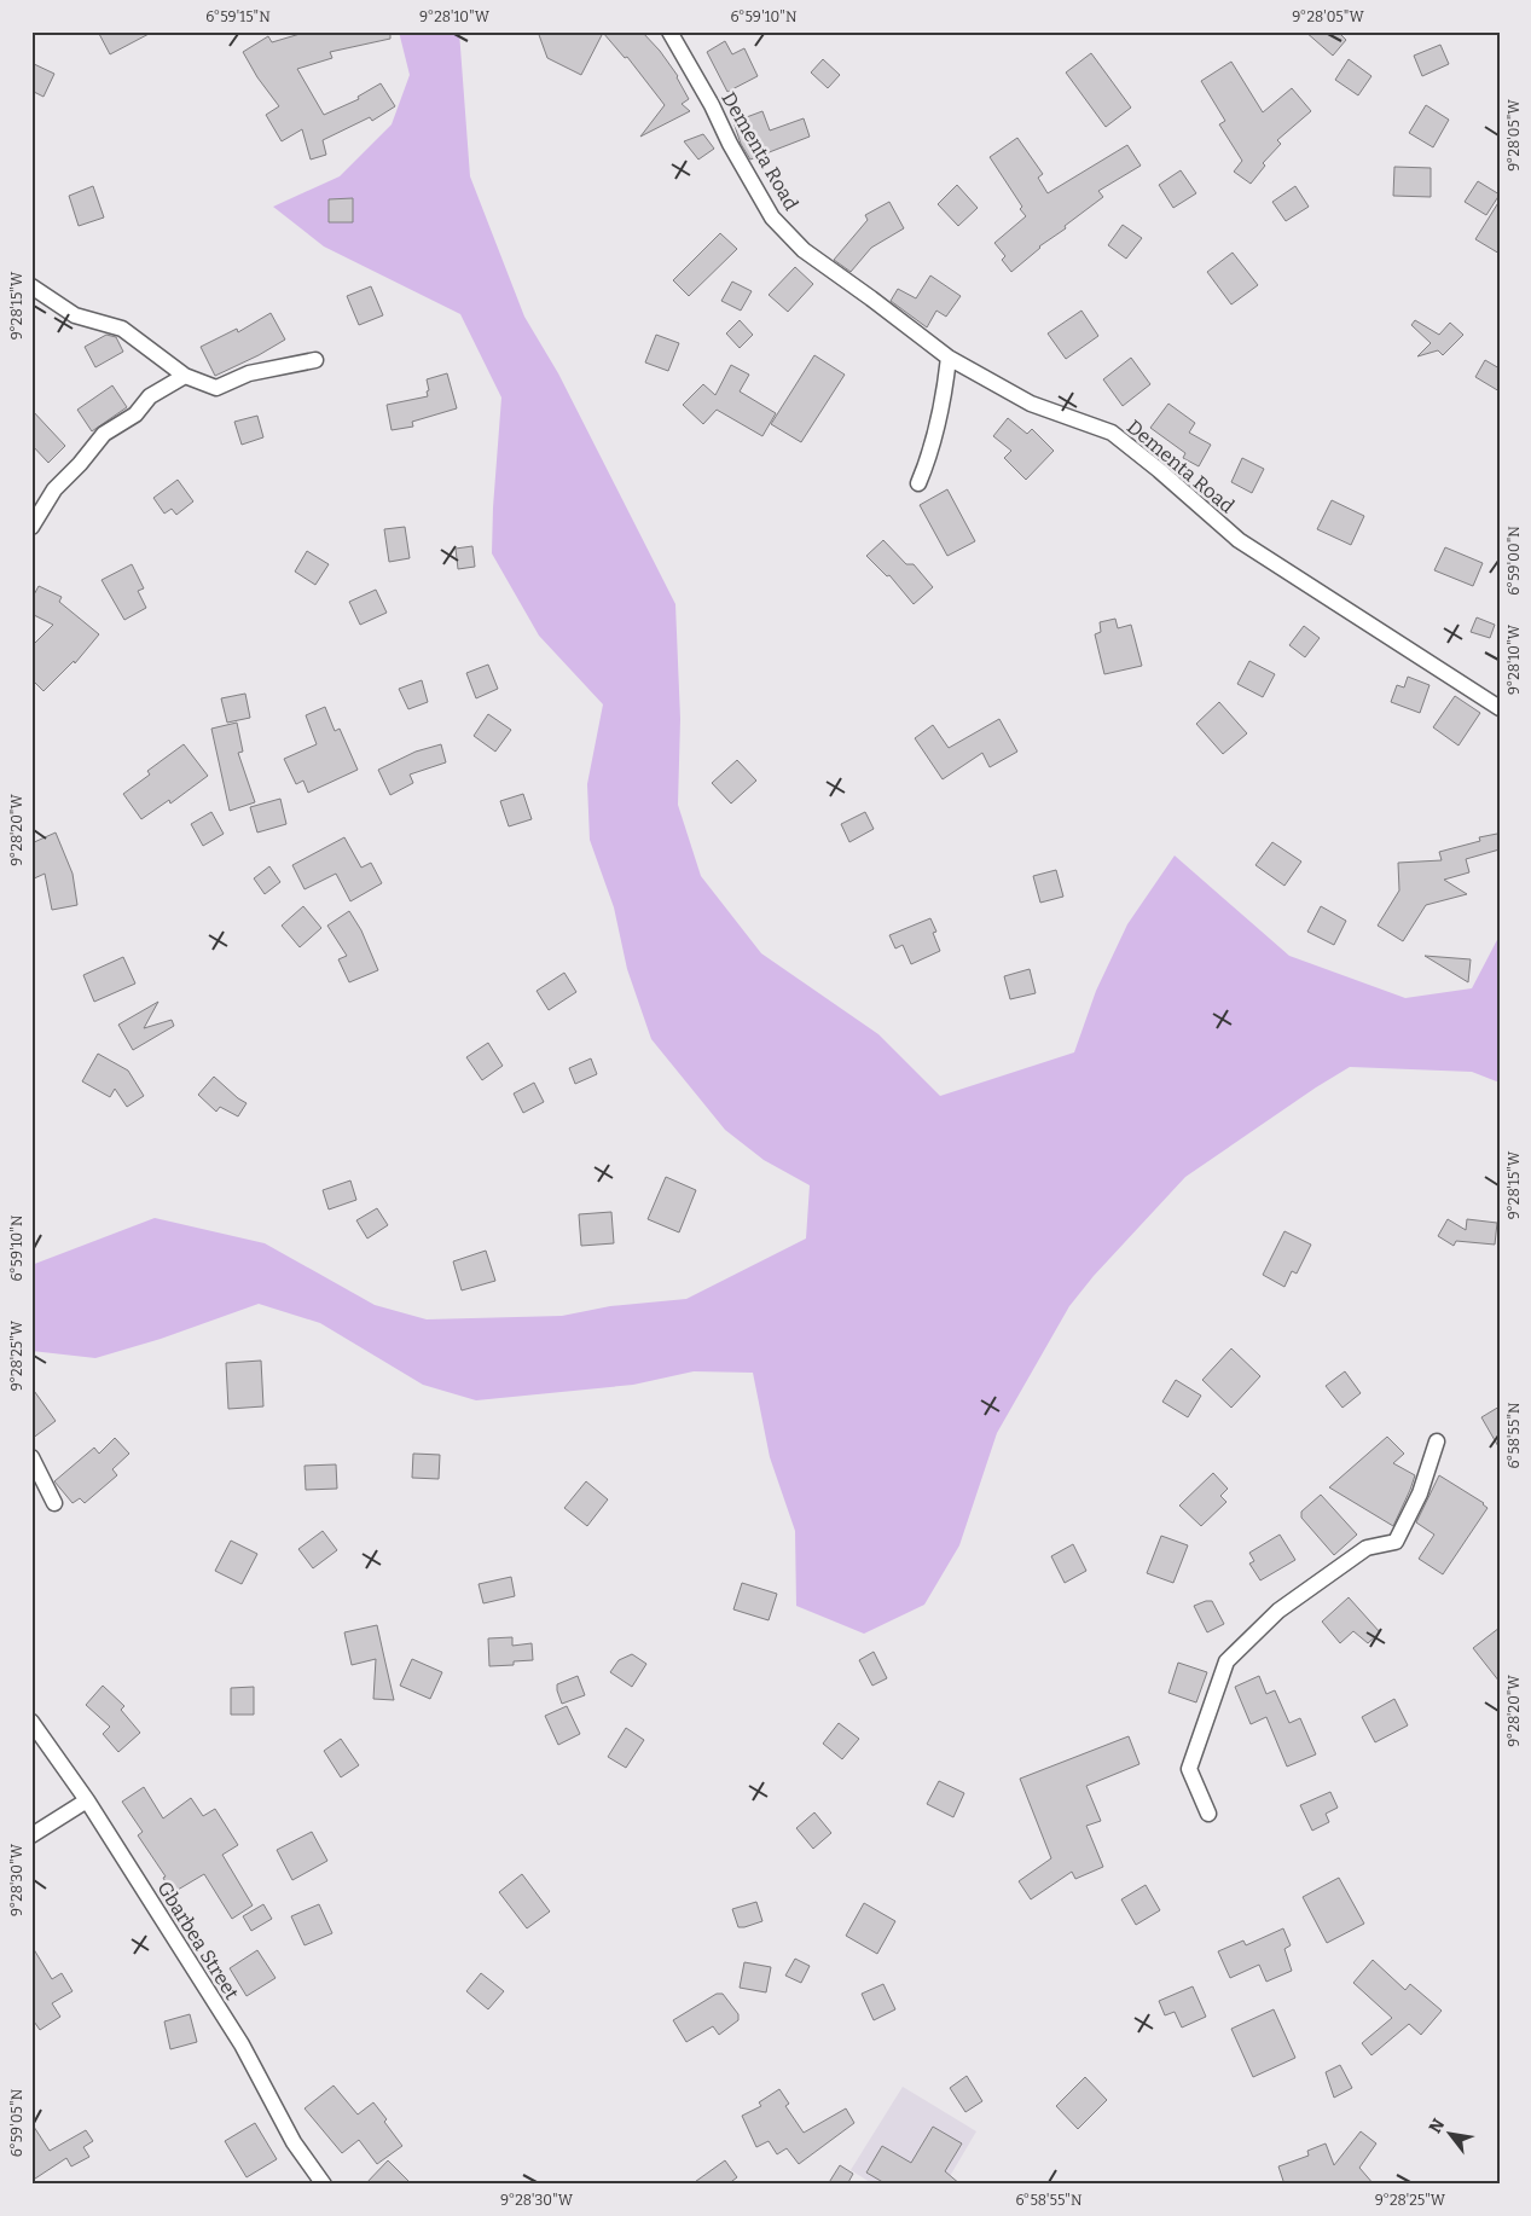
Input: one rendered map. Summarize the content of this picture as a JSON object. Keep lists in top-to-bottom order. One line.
{"streets":{"street":["Dementa Road","Gbarbea Street"]},"north":"top left","coordinates":["6°59'15\"N","9°28'10\"W","6°59'10\"N","9°28'05\"W","9°28'15\"W","6°59'00\"N","9°28'20\"W","9°28'25\"W","6°58'55\"N","9°28'30\"W","6°59'05\"N"]}
